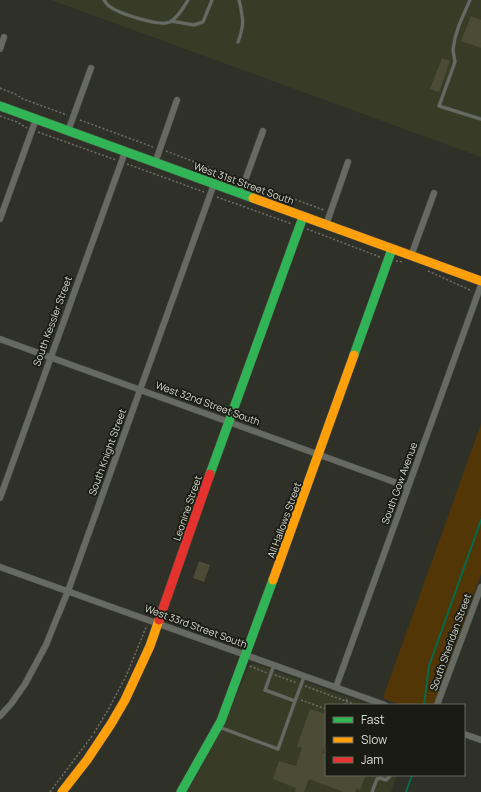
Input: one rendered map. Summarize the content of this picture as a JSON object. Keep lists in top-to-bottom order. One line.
{"streets":{"street":["West 31st Street South","South Kessler Street","West 32nd Street South","South Knight Street","South Gow Avenue","Leonine Street","All Hallows Street","West 33rd Street South","South Sheridan Street"]},"crossings":[["West 31st Street South","South Kessler Street"],["West 31st Street South","South Knight Street"],["West 31st Street South","Leonine Street"],["West 31st Street South","All Hallows Street"],["South Kessler Street","West 32nd Street South"],["West 32nd Street South","South Knight Street"],["West 32nd Street South","South Gow Avenue"],["West 32nd Street South","Leonine Street"],["West 32nd Street South","All Hallows Street"],["South Knight Street","West 33rd Street South"],["South Gow Avenue","West 33rd Street South"],["Leonine Street","West 33rd Street South"],["All Hallows Street","West 33rd Street South"]],"legend":["Fast","Slow","Jam"]}
